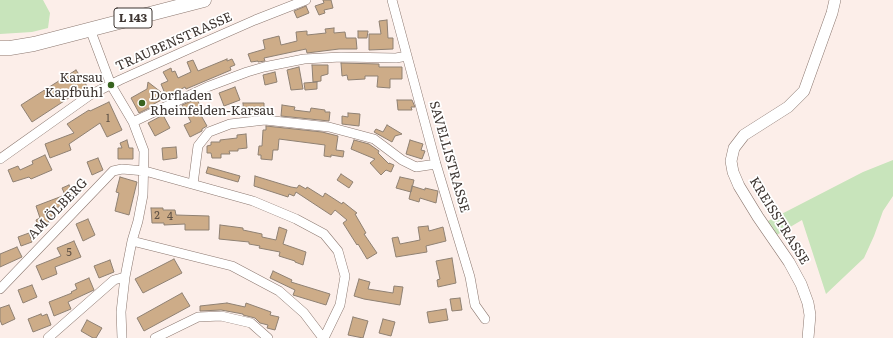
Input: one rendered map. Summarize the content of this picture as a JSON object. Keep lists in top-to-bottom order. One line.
{"streets":{"main road":["L 143"],"street":["TRAUBENSTRASSE","SAVELLISTRASSE","AM ÖLBERG","KREISSTRASSE"]},"places":["Karsau Kapfbühl","Dorfladen Rheinfelden-Karsau"],"house_numbers":["1","2","4","5"]}
